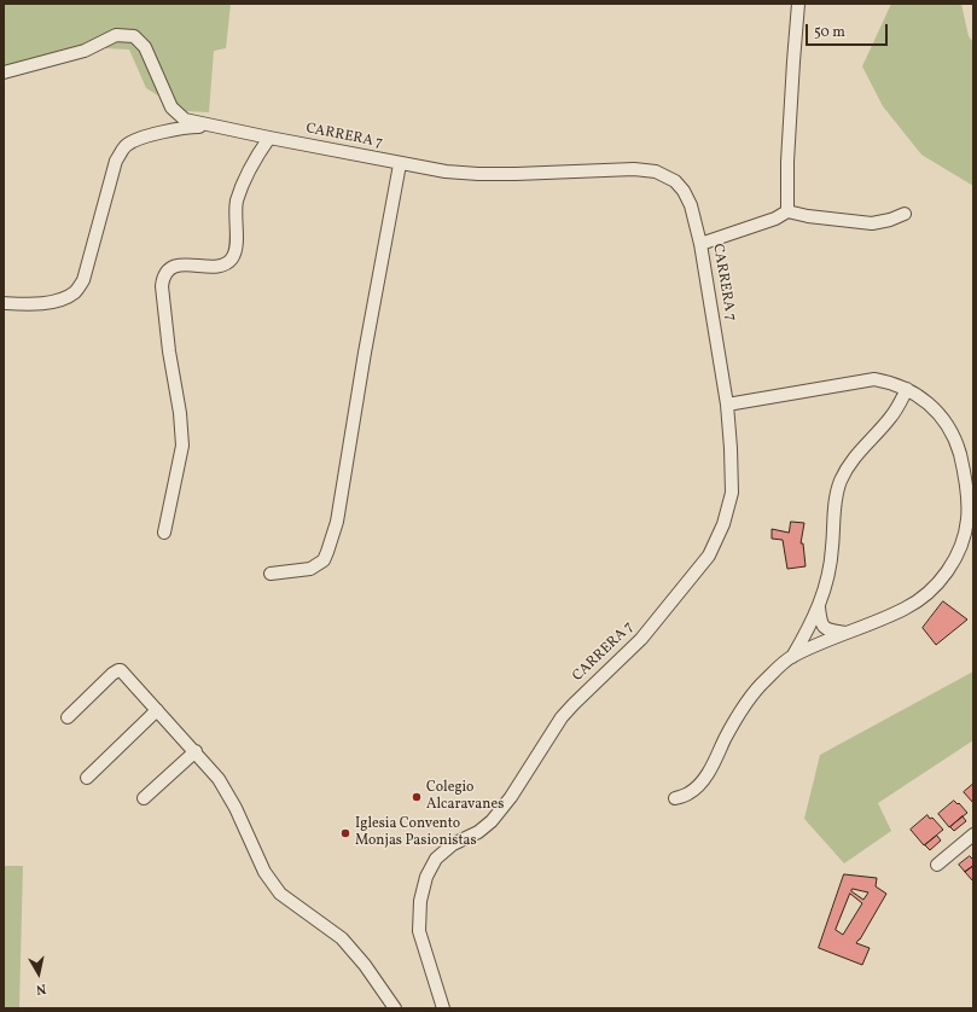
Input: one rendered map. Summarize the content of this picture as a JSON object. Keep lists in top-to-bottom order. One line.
{"streets":{"street":["CARRERA 7"]},"places":["Colegio Alcaravanes","Iglesia Convento Monjas Pasionistas"],"scale_bar":"50 m","north":"bottom"}
